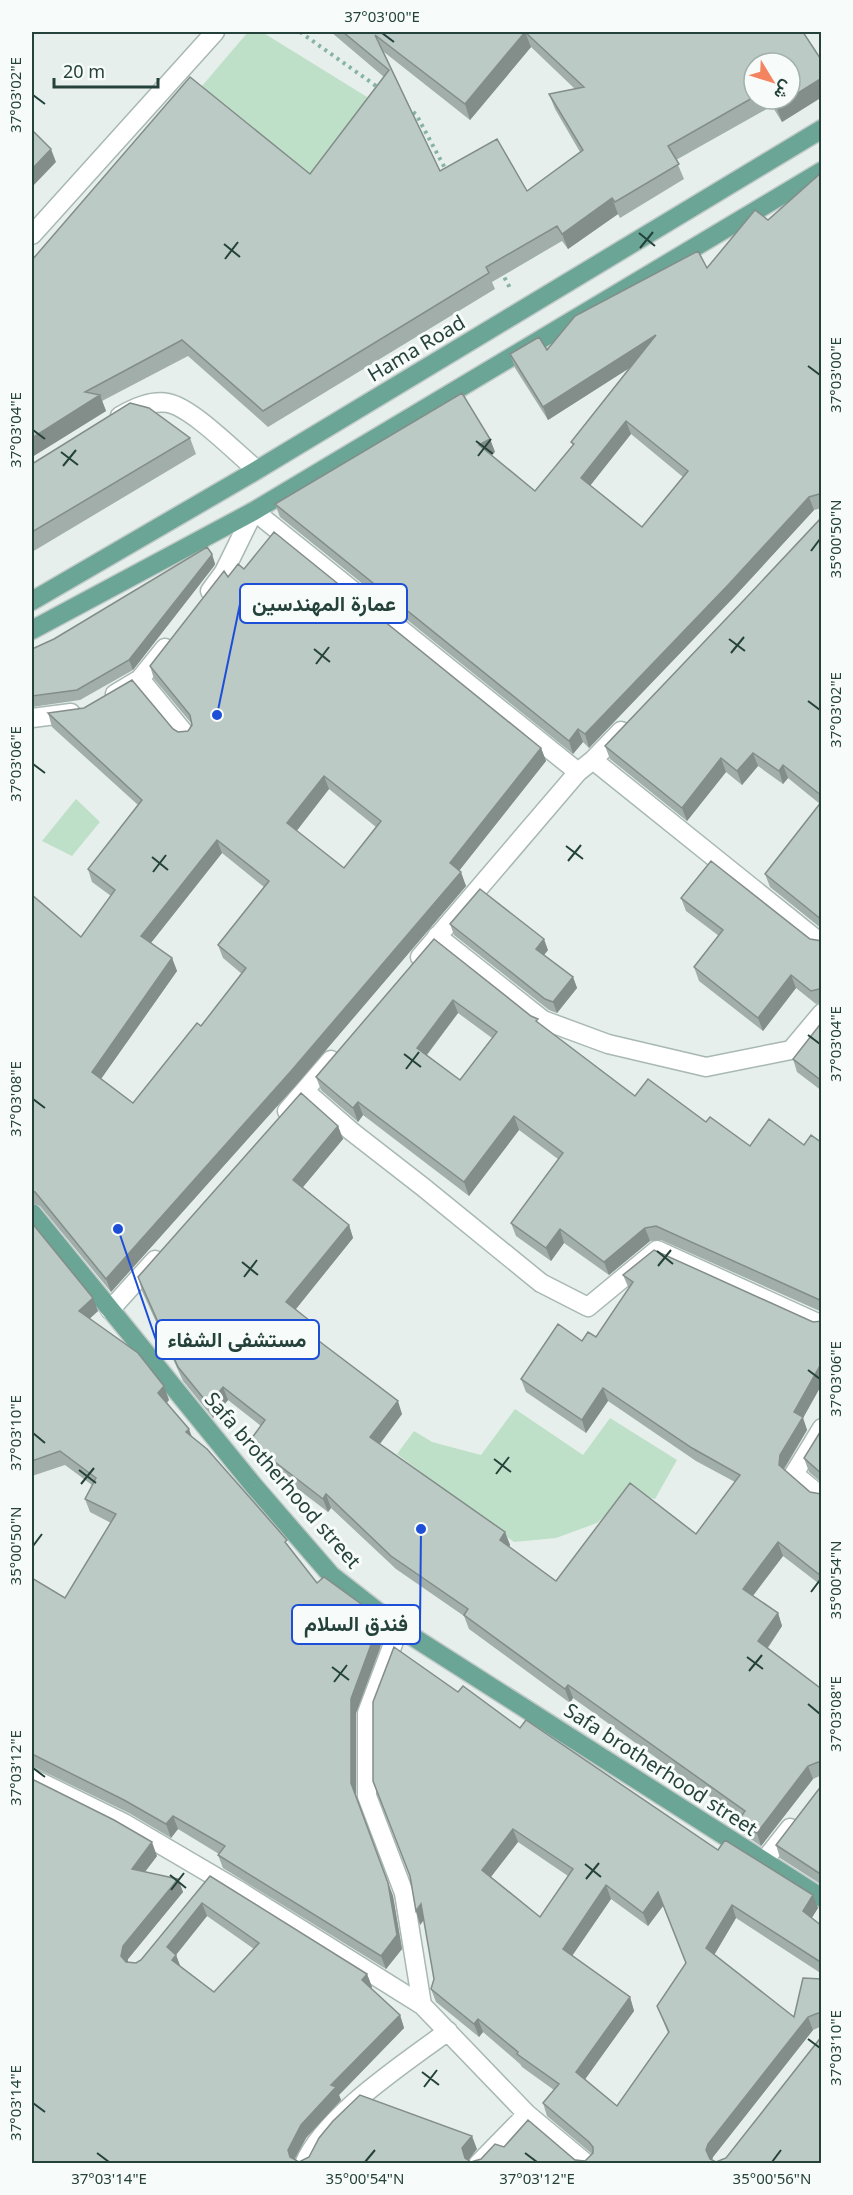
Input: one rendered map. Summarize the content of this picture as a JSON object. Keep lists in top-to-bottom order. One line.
{"streets":{"main road":["Hama Road","Safa brotherhood street"]},"places":["عمارة المهندسين","مستشفى الشفاء","فندق السلام"],"scale_bar":"20 m","north":"bottom right","coordinates":["37°03'00\"E","37°03'02\"E","37°03'04\"E","35°00'50\"N","37°03'06\"E","37°03'08\"E","37°03'10\"E","35°00'54\"N","37°03'12\"E","37°03'14\"E","35°00'56\"N"]}
